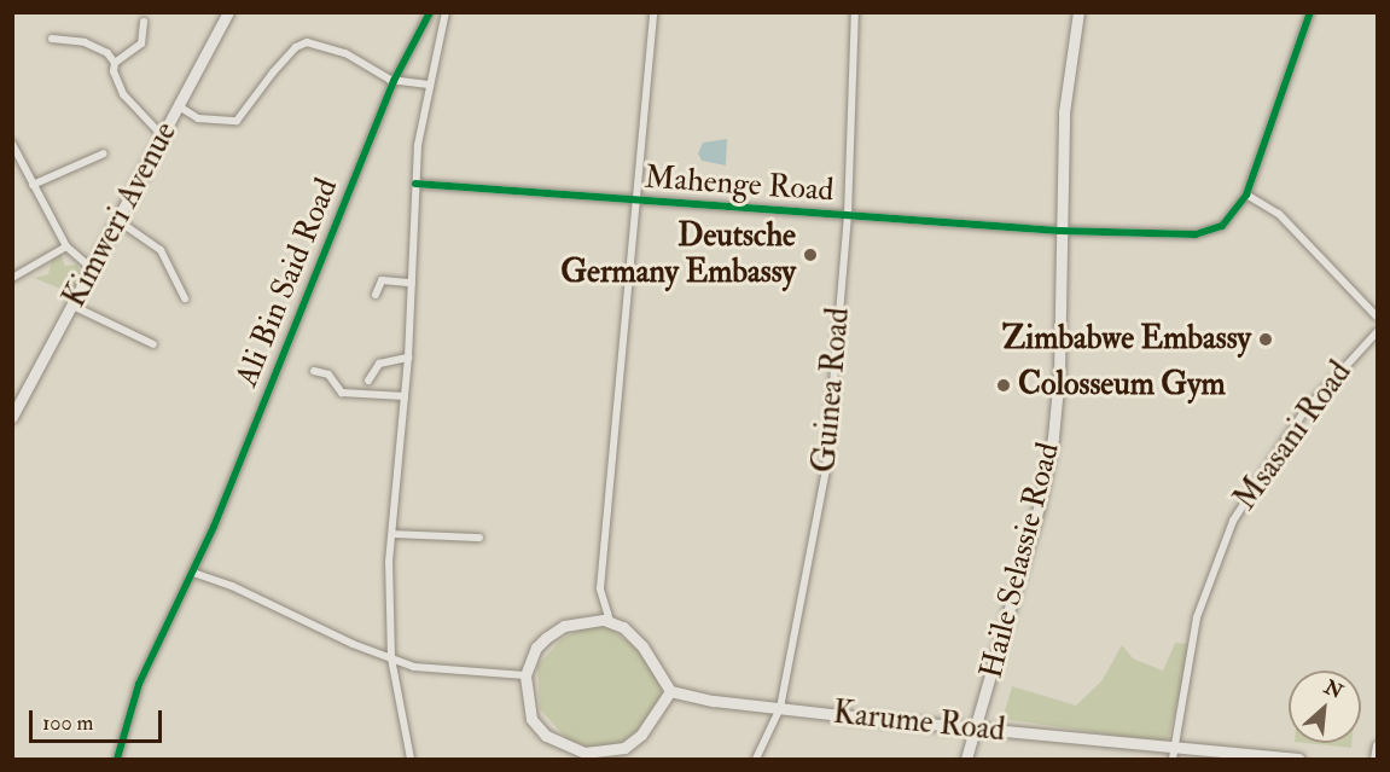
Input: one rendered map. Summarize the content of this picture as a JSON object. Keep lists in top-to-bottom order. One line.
{"streets":{"street":["Mahenge Road","Kimweri Avenue","Ali Bin Said Road","Guinea Road","Msasani Road","Haile Selassie Road","Karume Road"]},"crossings":[["Mahenge Road","Guinea Road"],["Mahenge Road","Haile Selassie Road"],["Guinea Road","Karume Road"],["Msasani Road","Karume Road"],["Haile Selassie Road","Karume Road"]],"places":["Deutsche Germany Embassy","Zimbabwe Embassy","Colosseum Gym"],"scale_bar":"100 m","north":"top right"}
